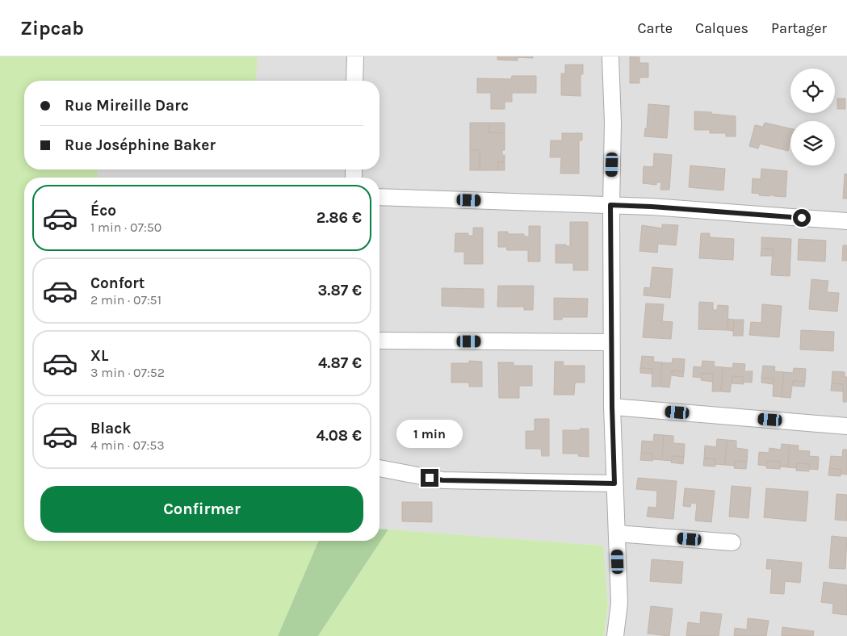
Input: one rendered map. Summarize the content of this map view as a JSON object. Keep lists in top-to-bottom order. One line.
{"page":{"header":"Zipcab","nav":["Carte","Calques","Partager"],"banner":["Rue Mireille Darc","Rue Joséphine Baker"],"list":[{"name":"Éco","note":"1 min · 07:50","value":"2.86 €"},{"name":"Confort","note":"2 min · 07:51","value":"3.87 €"},{"name":"XL","note":"3 min · 07:52","value":"4.87 €"},{"name":"Black","note":"4 min · 07:53","value":"4.08 €"}],"bubble":"1 min","buttons":"Confirmer"}}
